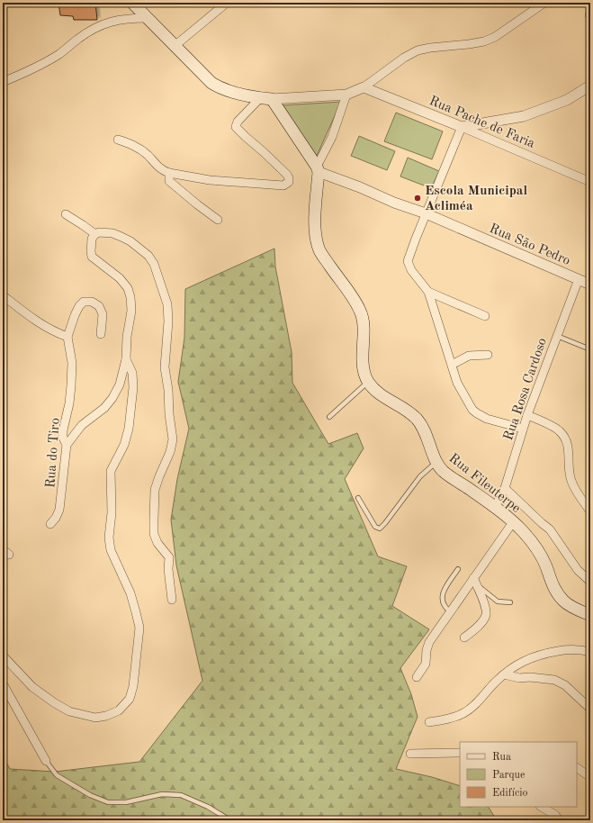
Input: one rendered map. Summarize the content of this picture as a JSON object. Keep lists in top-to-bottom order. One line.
{"streets":{"main road":["Rua Fileuterpe"],"street":["Rua Pache de Faria","Rua São Pedro","Rua Rosa Cardoso","Rua do Tiro"]},"crossings":[["Rua São Pedro","Rua Rosa Cardoso"],["Rua São Pedro","Rua Fileuterpe"],["Rua Rosa Cardoso","Rua Fileuterpe"]],"places":["Escola Municipal Acliméa"],"legend":["Rua","Parque","Edifício"]}
